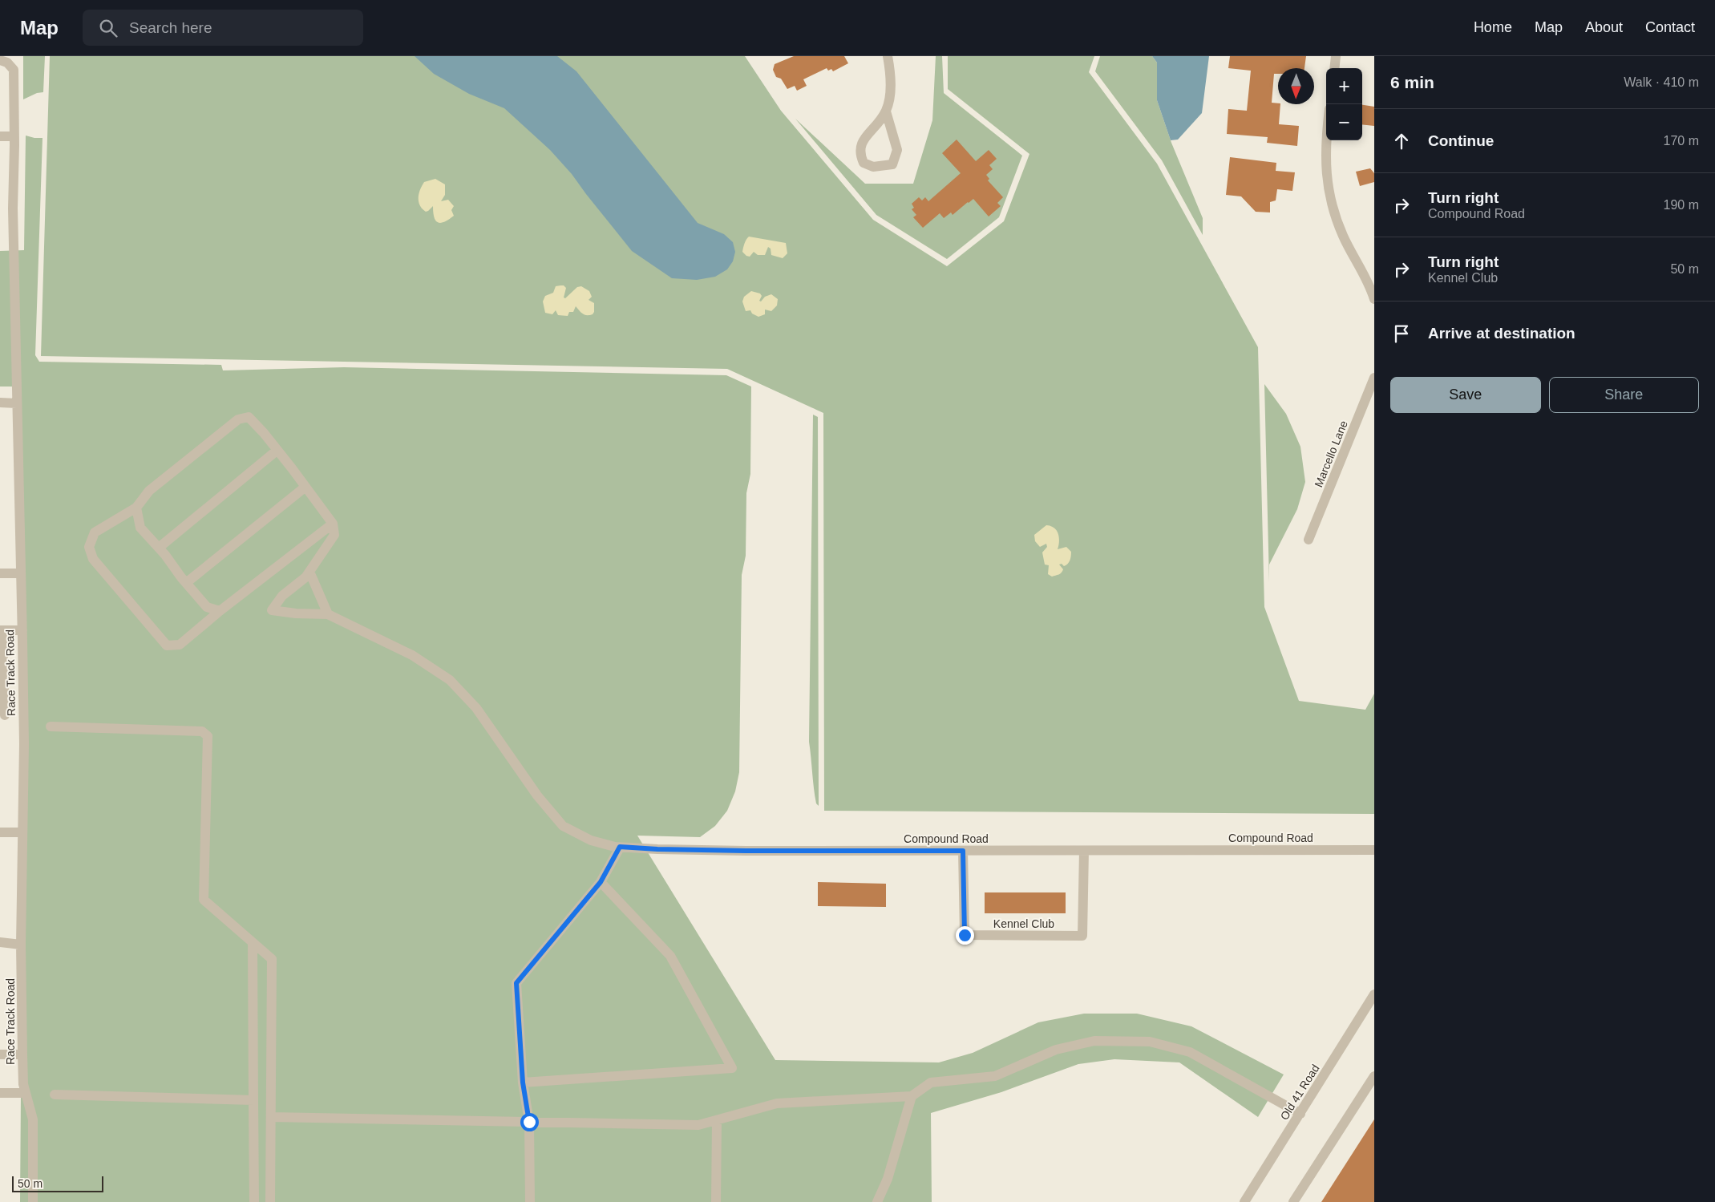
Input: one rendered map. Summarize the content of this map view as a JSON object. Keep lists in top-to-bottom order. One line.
{"streets":{"street":["Marcello Lane","Race Track Road","Compound Road","Kennel Club","Old 41 Road"]},"crossings":[["Compound Road","Kennel Club"]],"scale_bar":"50 m","north":"bottom","page":{"header":"Map","search":"Search here","nav":["Home","Map","About","Contact"],"heading":["6 min","Walk · 410 m"],"map_buttons":["+","−"],"list":[["Continue","170 m"],["Turn right","Compound Road","190 m"],["Turn right","Kennel Club","50 m"],"Arrive at destination"],"buttons":["Save","Share"],"scale":"50 m"}}
